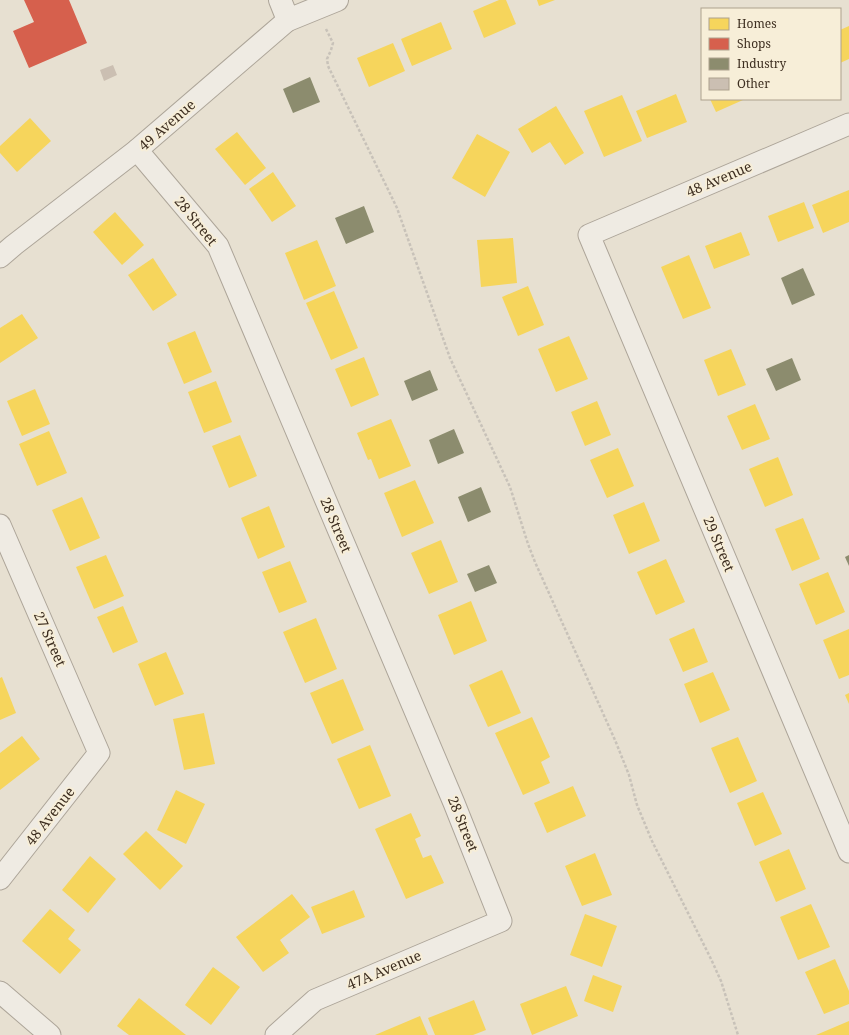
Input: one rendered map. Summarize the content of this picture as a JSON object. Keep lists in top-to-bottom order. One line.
{"streets":{"street":["49 Avenue","48 Avenue","28 Street","29 Street","27 Street","47A Avenue"]},"crossings":[["49 Avenue","28 Street"],["48 Avenue","29 Street"],["48 Avenue","27 Street"],["28 Street","47A Avenue"]],"legend":["Homes","Shops","Industry","Other"]}
